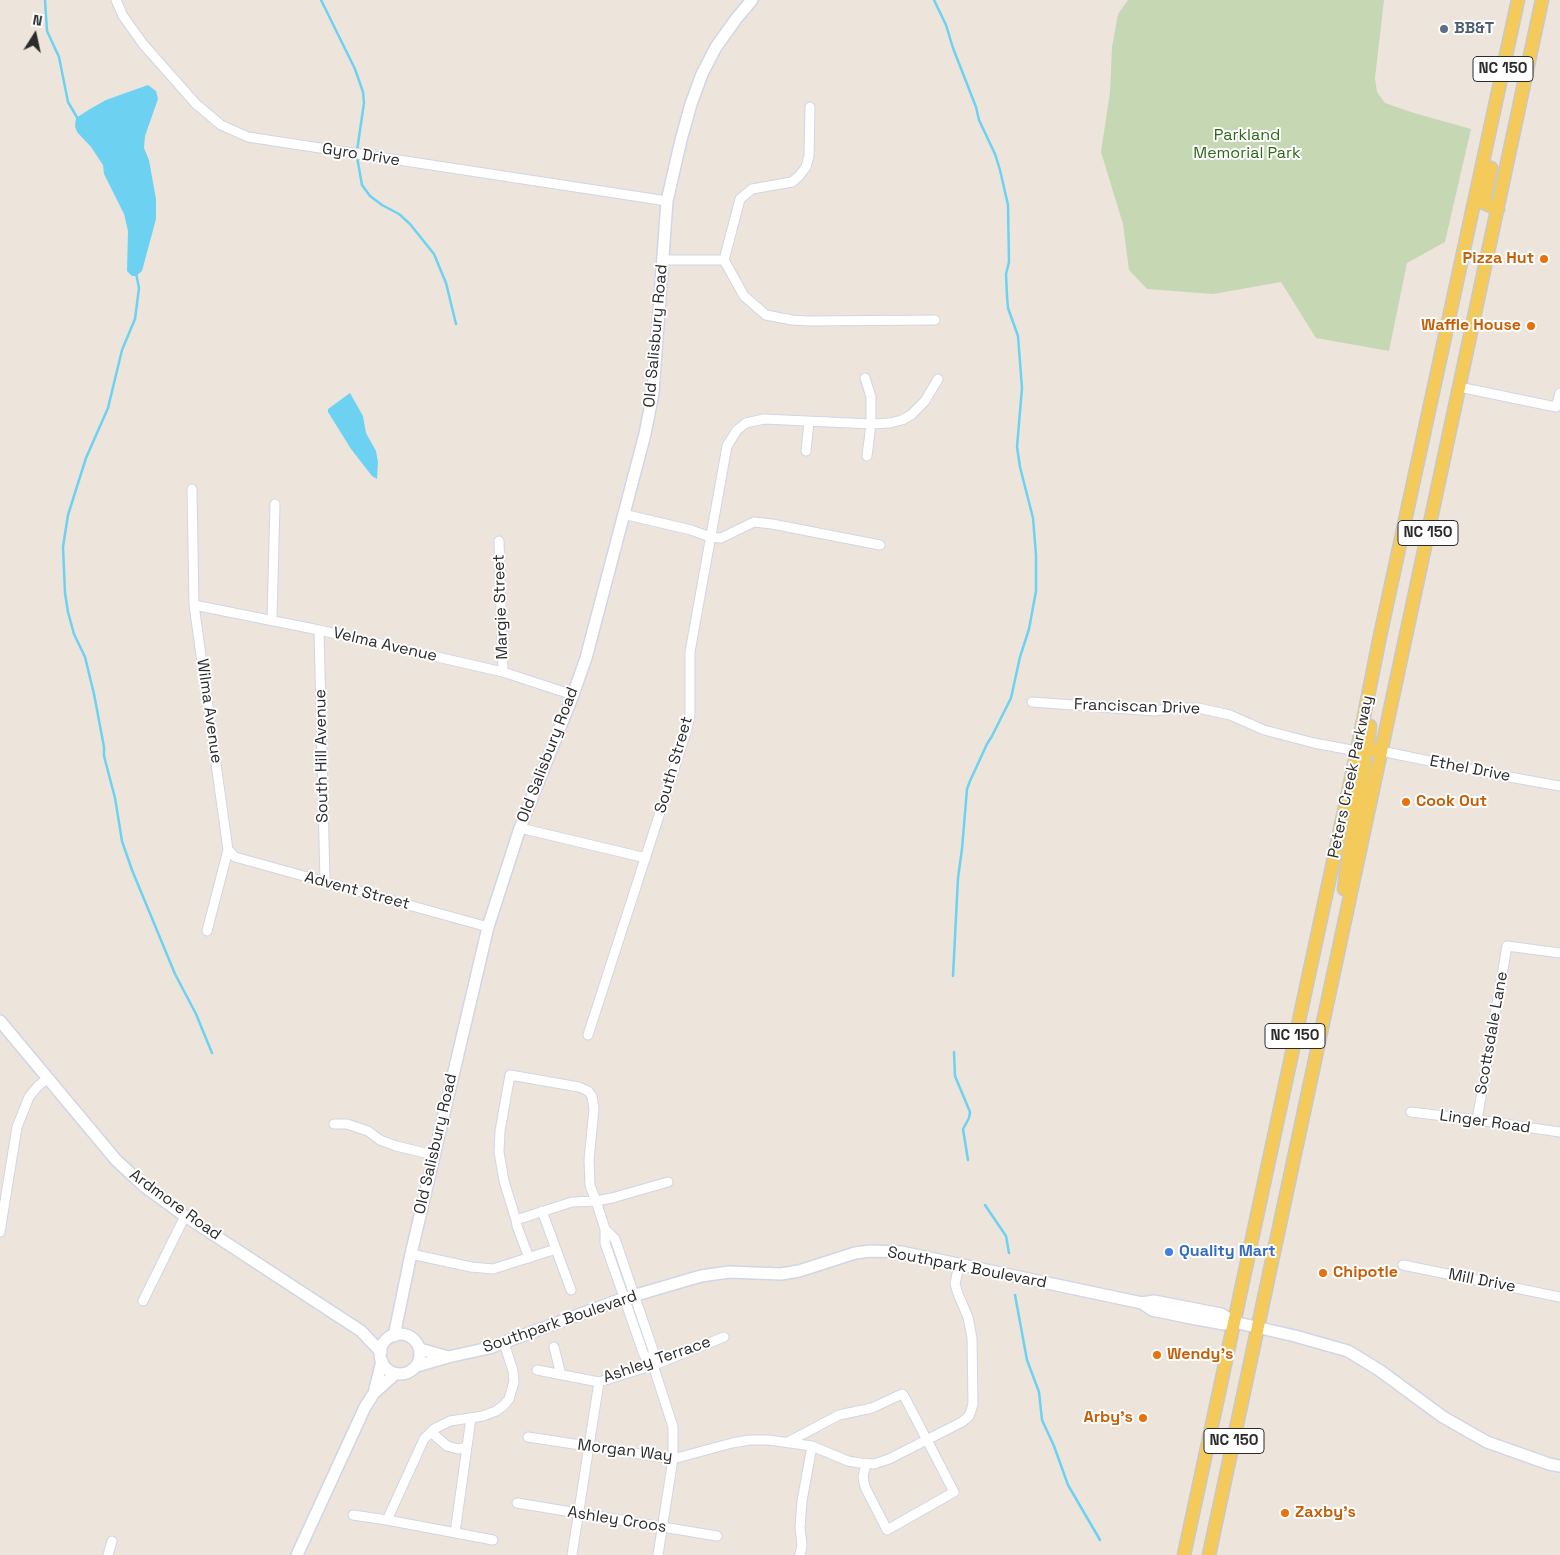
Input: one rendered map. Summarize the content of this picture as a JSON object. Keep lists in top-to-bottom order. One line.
{"streets":{"main road":["NC 150","Old Salisbury Road","Peters Creek Parkway","Ardmore Road","Southpark Boulevard"],"street":["Gyro Drive","Margie Street","Velma Avenue","Franciscan Drive","Wilma Avenue","South Hill Avenue","South Street","Ethel Drive","Advent Street","Scottsdale Lane","Linger Road","Mill Drive","Ashley Terrace","Morgan Way","Ashley Croos"]},"crossings":[["Gyro Drive","Old Salisbury Road"],["Old Salisbury Road","Velma Avenue"],["Old Salisbury Road","Advent Street"],["Old Salisbury Road","Ardmore Road"],["Old Salisbury Road","Southpark Boulevard"],["Margie Street","Velma Avenue"],["Velma Avenue","Wilma Avenue"],["Velma Avenue","South Hill Avenue"],["Franciscan Drive","Peters Creek Parkway"],["Wilma Avenue","Advent Street"],["South Hill Avenue","Advent Street"],["Ethel Drive","Peters Creek Parkway"],["Peters Creek Parkway","Southpark Boulevard"],["Scottsdale Lane","Linger Road"],["Ardmore Road","Southpark Boulevard"],["Southpark Boulevard","Morgan Way"]],"parks":["Parkland Memorial Park"],"places":["BB&T","Pizza Hut","Waffle House","Cook Out","Quality Mart","Chipotle","Wendy's","Arby's","Zaxby's"],"north":"top"}
